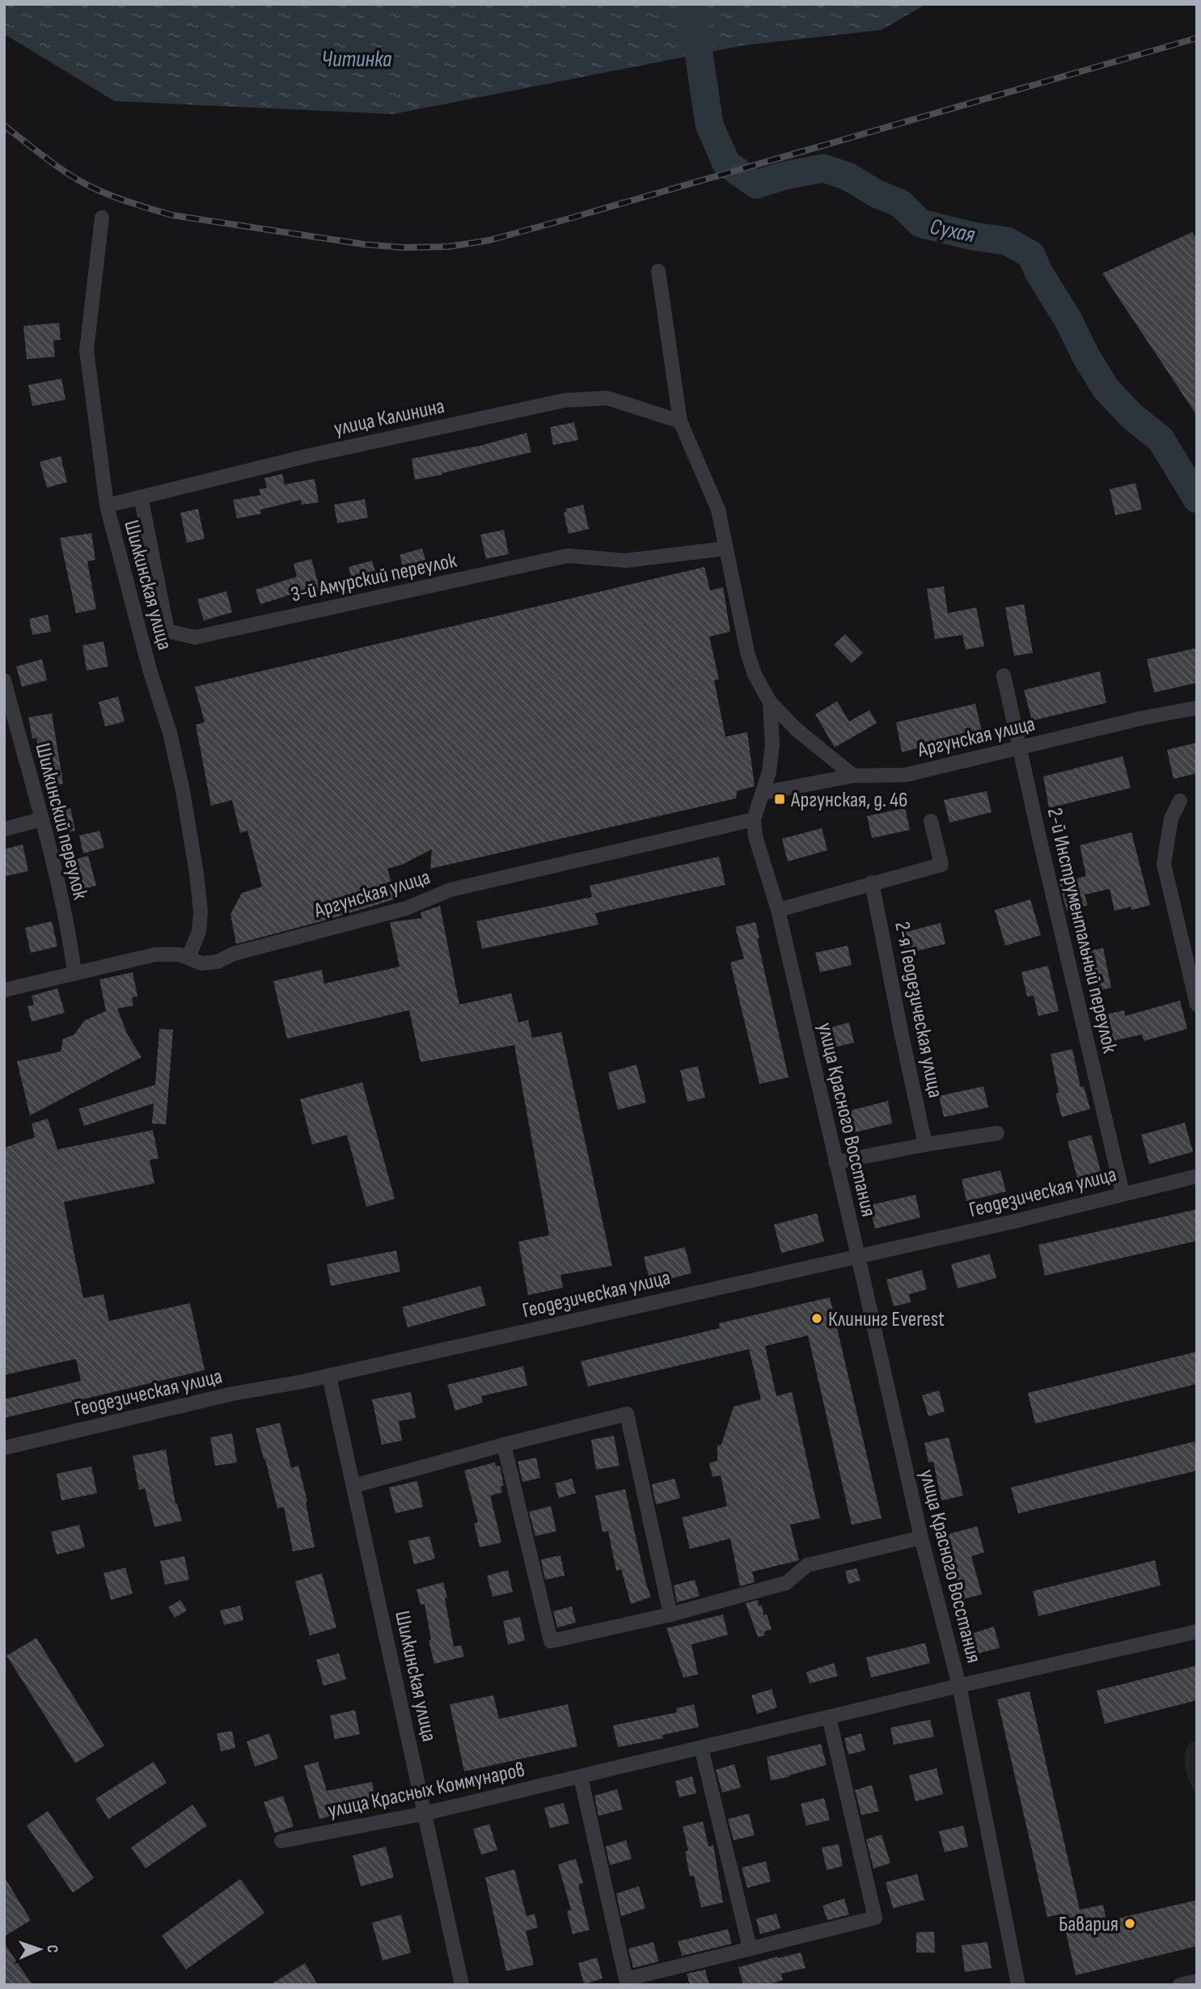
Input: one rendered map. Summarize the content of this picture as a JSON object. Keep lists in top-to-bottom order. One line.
{"streets":{"street":["улица Калинина","3-й Амурский переулок","Шилкинская улица","Аргунская улица","Шилкинский переулок","2-й Инструментальный переулок","2-я Геодезическая улица","улица Красного Восстания","Геодезическая улица","улица Красных Коммунаров"]},"crossings":[["улица Калинина","3-й Амурский переулок"],["улица Калинина","Шилкинская улица"],["улица Калинина","улица Красного Восстания"],["3-й Амурский переулок","улица Красного Восстания"],["Шилкинская улица","Аргунская улица"],["Шилкинская улица","Геодезическая улица"],["Шилкинская улица","улица Красных Коммунаров"],["Аргунская улица","Шилкинский переулок"],["Аргунская улица","2-й Инструментальный переулок"],["Аргунская улица","улица Красного Восстания"],["2-й Инструментальный переулок","Геодезическая улица"],["улица Красного Восстания","Геодезическая улица"],["улица Красного Восстания","улица Красных Коммунаров"]],"water":["Читинка","Сухая"],"places":{"transit":["Аргунская, д. 46"],"other":["Клининг Everest","Бавария"]},"north":"right"}
